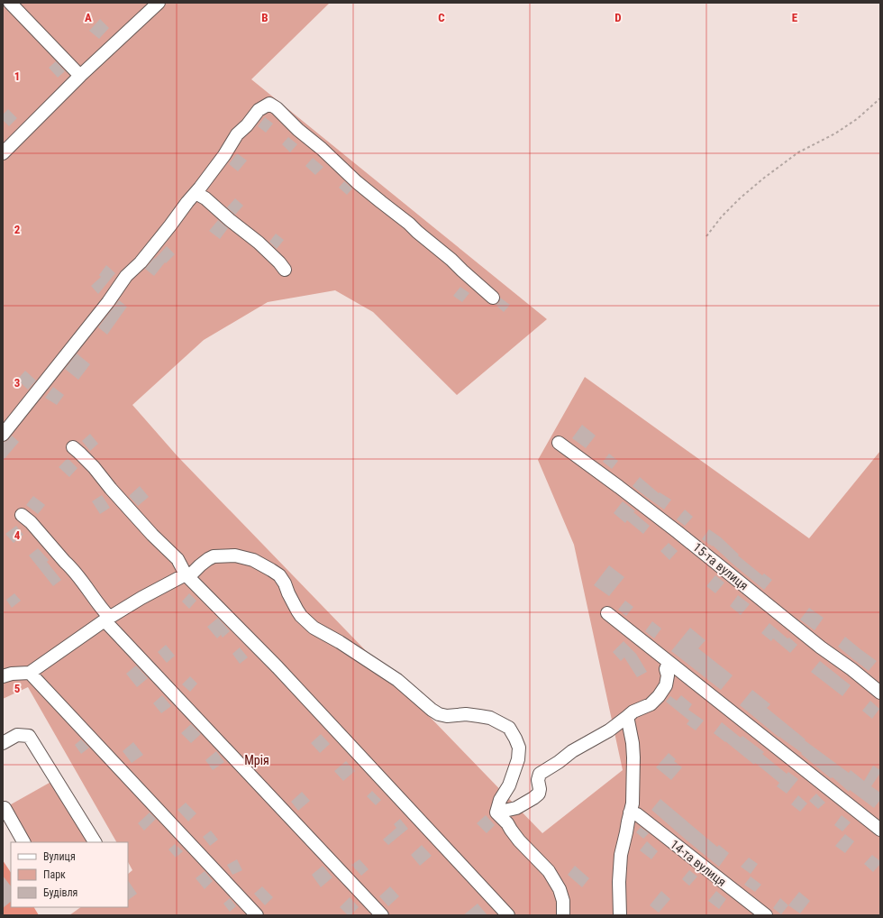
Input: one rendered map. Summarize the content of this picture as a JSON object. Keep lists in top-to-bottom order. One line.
{"streets":{"street":["15-та вулиця","14-та вулиця"]},"parks":["Мрія"],"legend":["Вулиця","Парк","Будівля"],"grid":{"columns":["A","B","C","D","E"],"rows":["1","2","3","4","5"]}}
